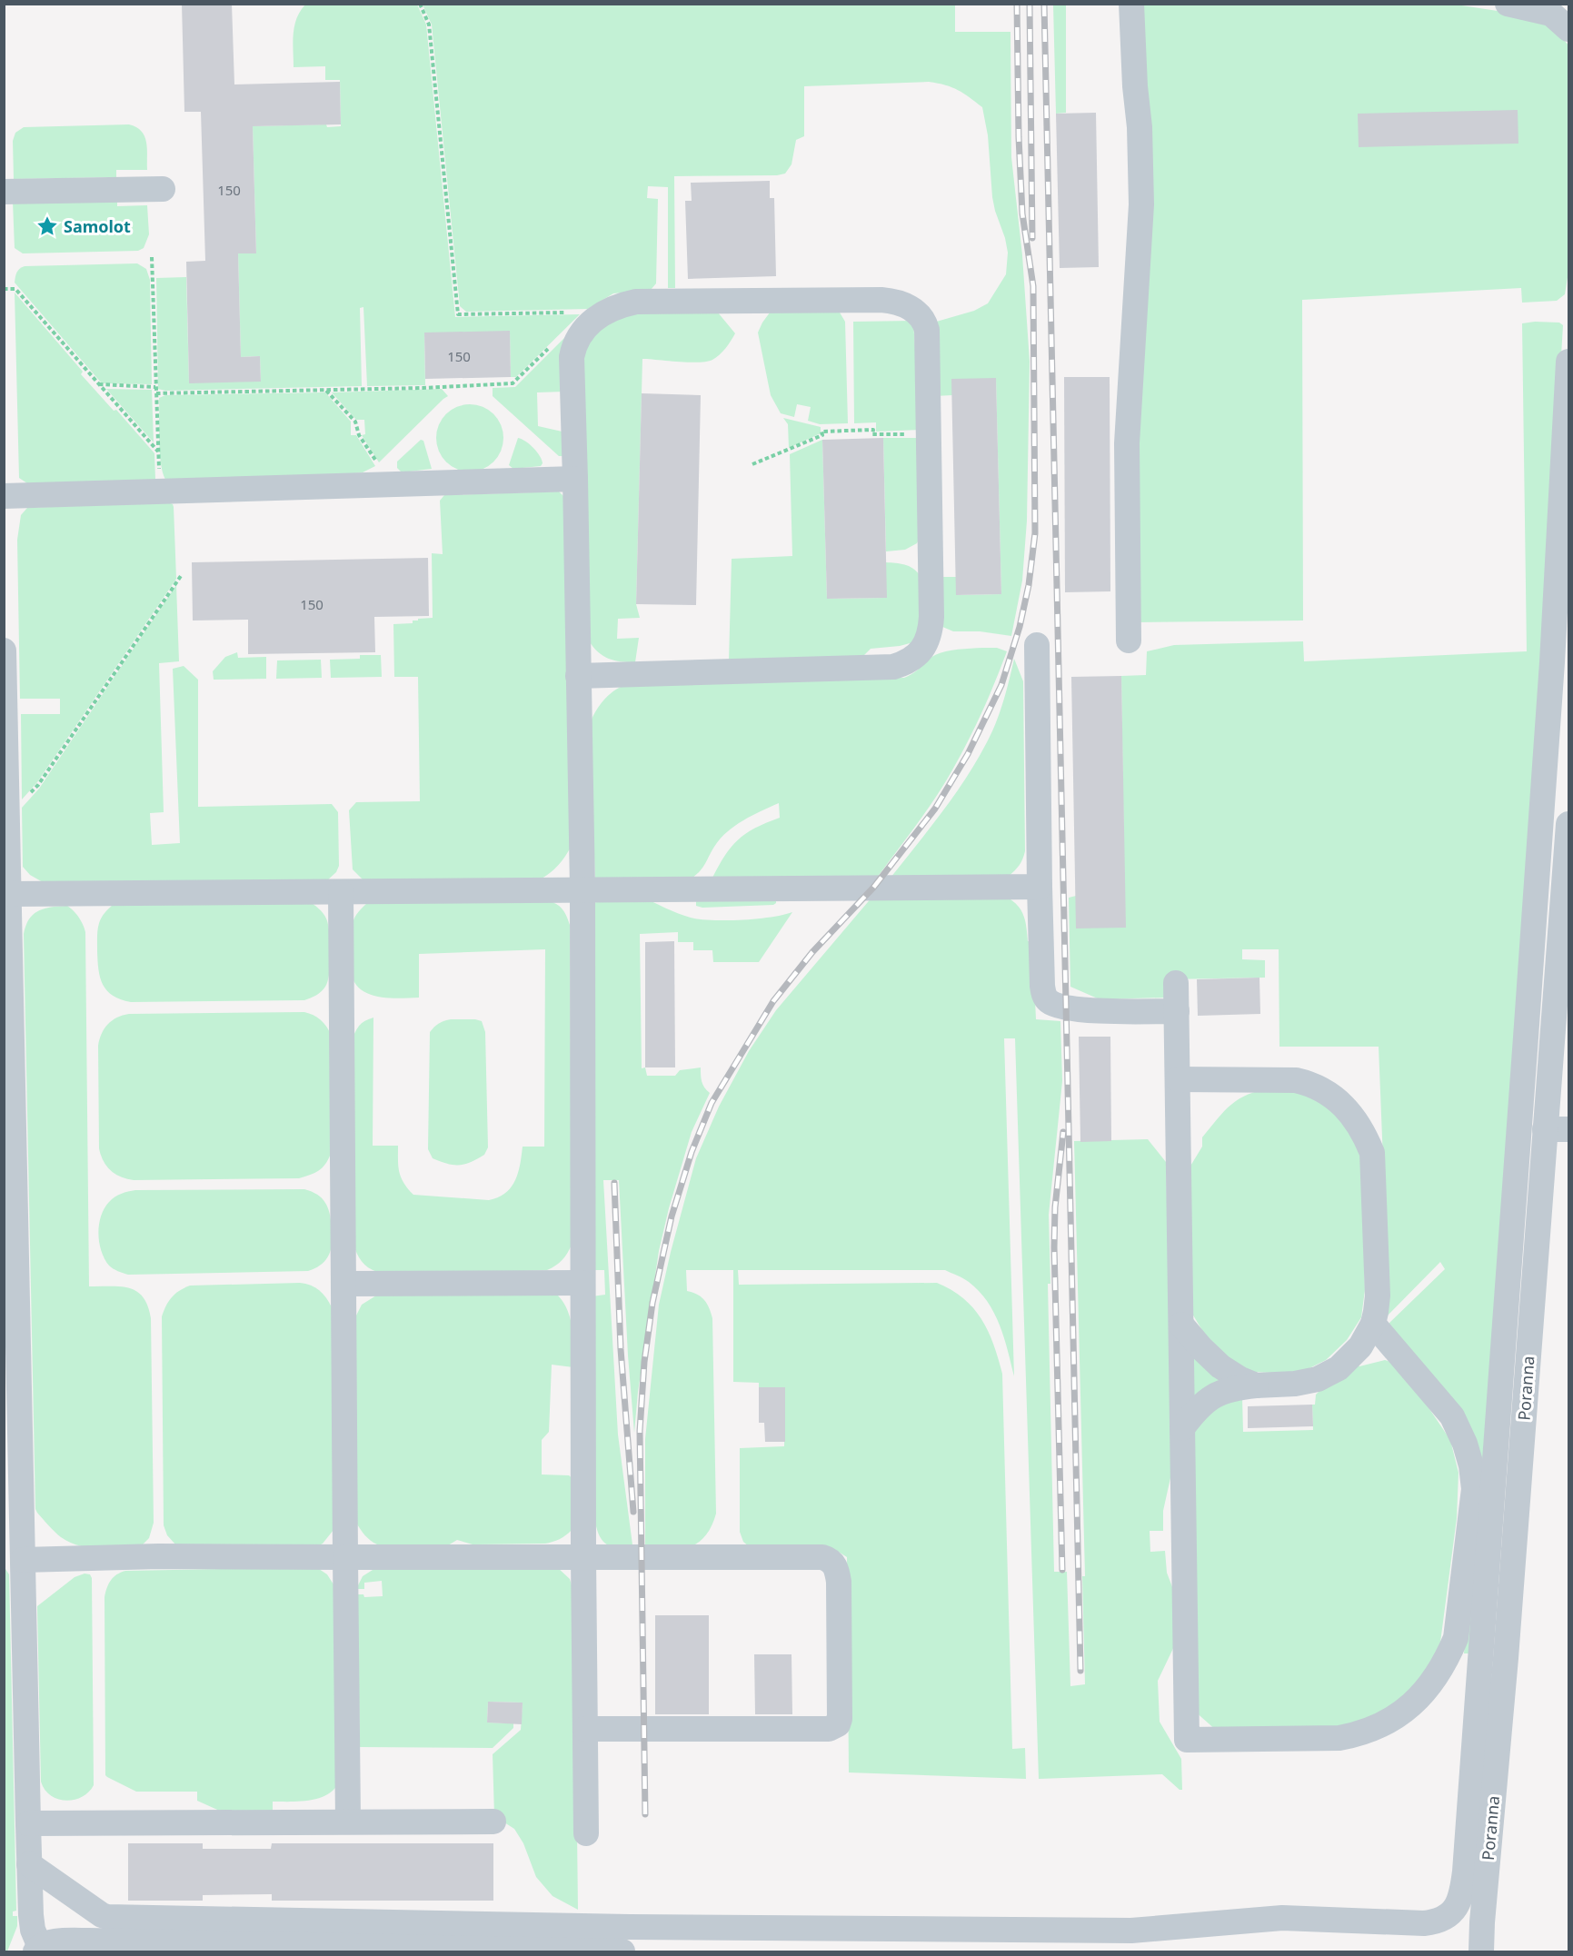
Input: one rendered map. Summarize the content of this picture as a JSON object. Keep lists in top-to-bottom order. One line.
{"streets":{"street":["Poranna"]},"places":{"place":["Samolot"]},"house_numbers":["150","150","150"]}
